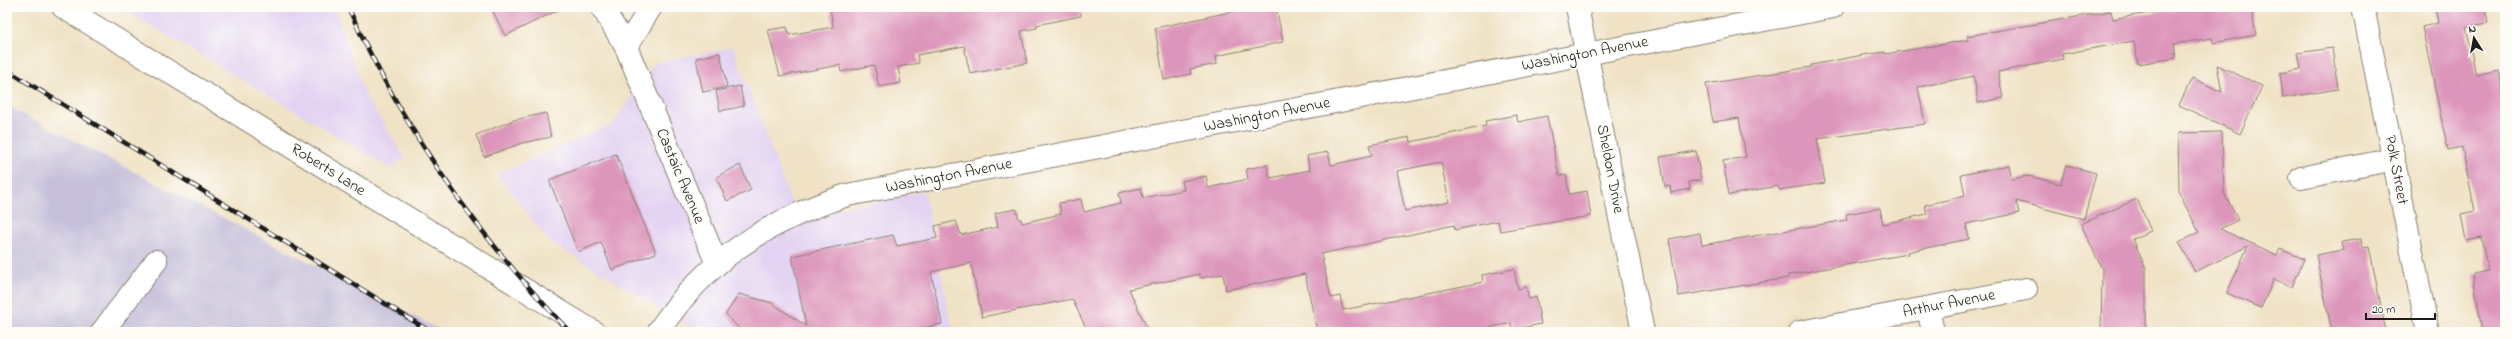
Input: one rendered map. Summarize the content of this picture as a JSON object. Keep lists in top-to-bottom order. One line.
{"streets":{"street":["Washington Avenue","Sheldon Drive","Roberts Lane","Polk Street","Castaic Avenue","Arthur Avenue"]},"crossings":[["Washington Avenue","Sheldon Drive"],["Washington Avenue","Castaic Avenue"]],"scale_bar":"20 m","north":"top"}
